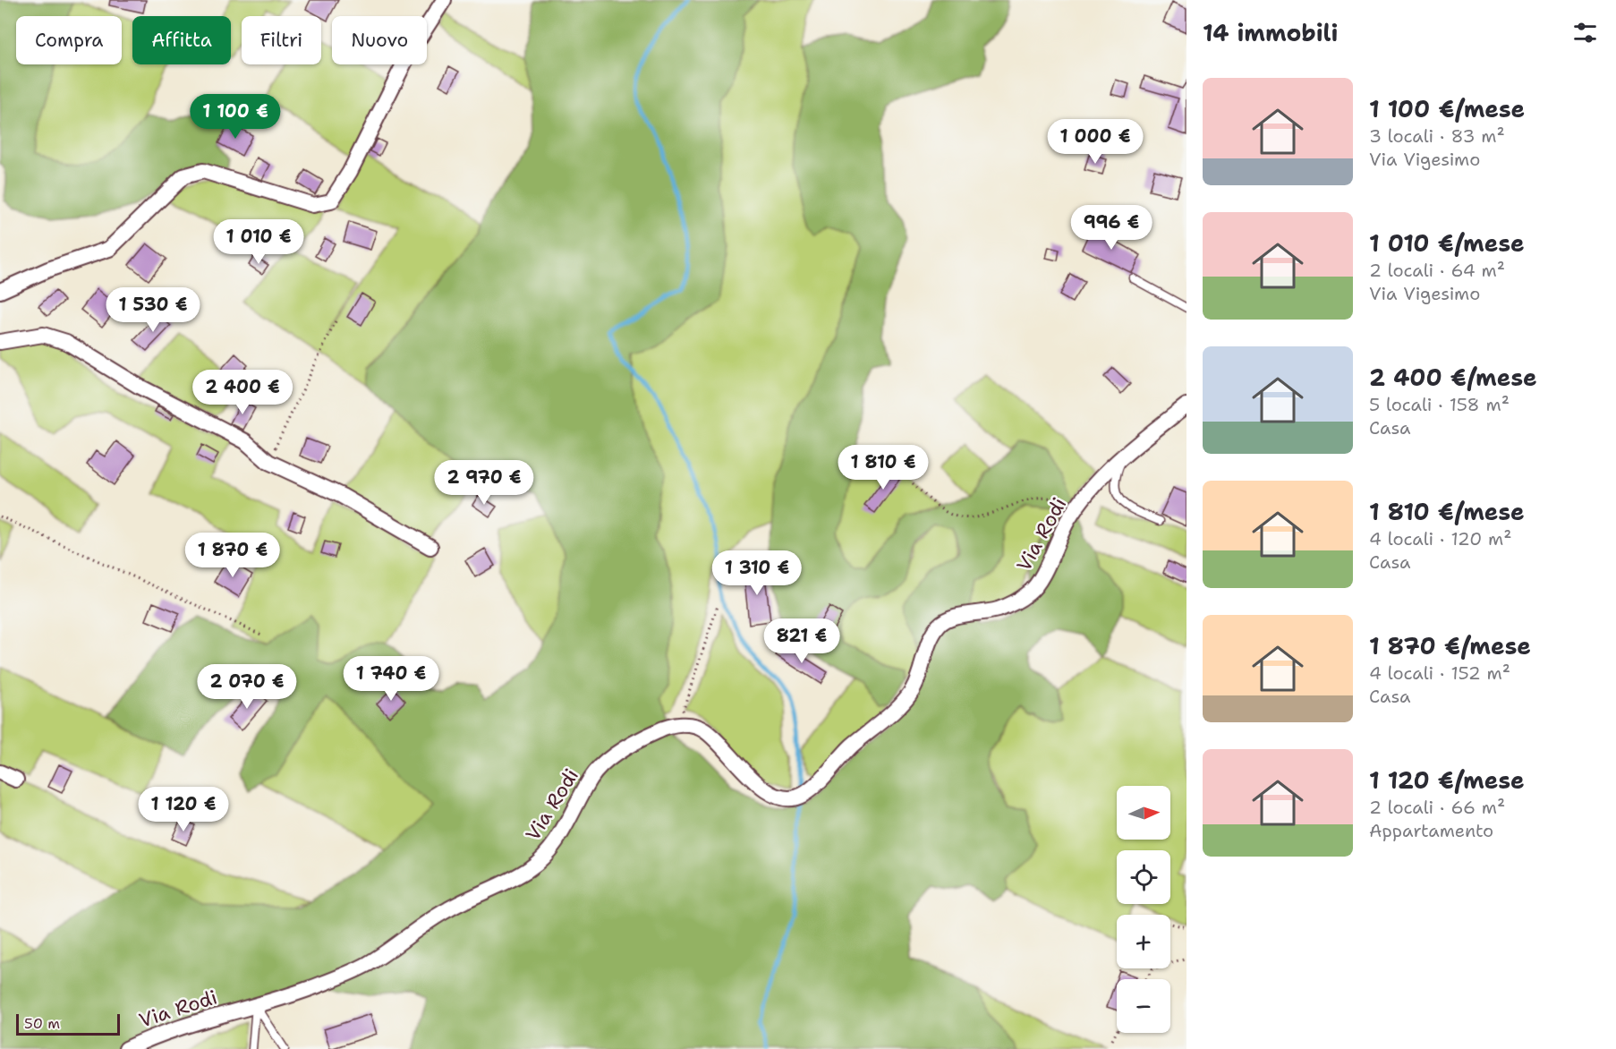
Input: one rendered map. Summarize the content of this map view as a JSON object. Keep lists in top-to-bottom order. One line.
{"streets":{"street":["Via Rodi"]},"scale_bar":"50 m","north":"right","page":{"heading":"14 immobili","chip":["Compra","Affitta","Filtri","Nuovo"],"list":[{"name":"1 100 €/mese","note":"3 locali · 83 m² · Via Vigesimo"},{"name":"1 010 €/mese","note":"2 locali · 64 m² · Via Vigesimo"},{"name":"2 400 €/mese","note":"5 locali · 158 m² · Casa"},{"name":"1 810 €/mese","note":"4 locali · 120 m² · Casa"},{"name":"1 870 €/mese","note":"4 locali · 152 m² · Casa"},{"name":"1 120 €/mese","note":"2 locali · 66 m² · Appartamento"}],"price":["1 100 €","1 000 €","996 €","1 010 €","1 530 €","2 400 €","1 810 €","2 970 €","1 870 €","1 310 €","821 €","1 740 €","2 070 €","1 120 €"],"map_buttons":["+","−"],"scale":"50 m"}}
